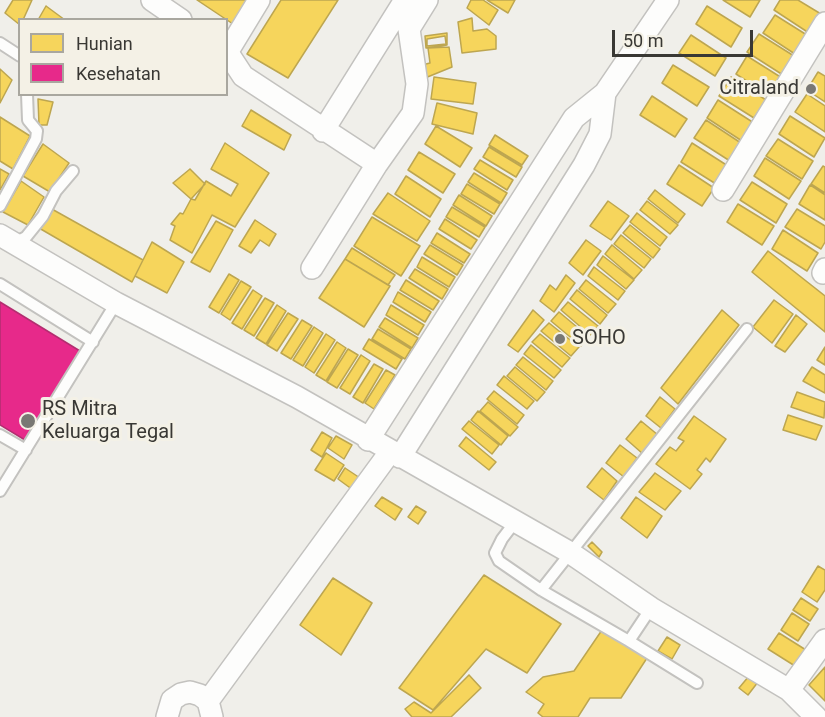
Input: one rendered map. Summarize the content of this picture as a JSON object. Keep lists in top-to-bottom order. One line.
{"places":["Citraland","SOHO","RS Mitra Keluarga Tegal"],"legend":["Hunian","Kesehatan"],"scale_bar":"50 m"}
